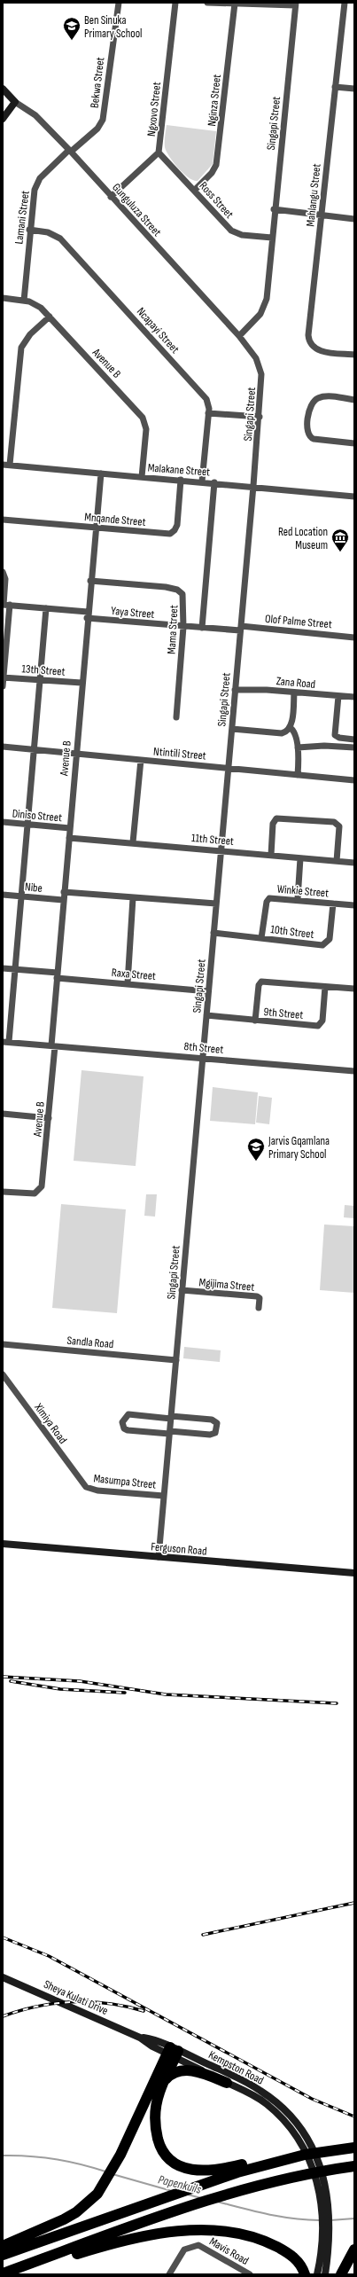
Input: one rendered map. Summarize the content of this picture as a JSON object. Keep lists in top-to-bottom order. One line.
{"streets":{"main road":["Ferguson Road","Sheya Kulati Drive","Kempston Road"],"street":["Bekwa Street","Nginza Street","Ngxovo Street","Singapi Street","Mahlangu Street","Ross Street","Gunguluza Street","Lamani Street","Ncapayi Street","Avenue B","Malakane Street","Mnqande Street","Yaya Street","Olof Palme Street","Mama Street","13th Street","Zana Road","Ntintili Street","Diniso Street","11th Street","Nibe","Winkie Street","10th Street","Raxa Street","9th Street","8th Street","Mgijima Street","Sandla Road","Ximiya Road","Masumpa Street","Mavis Road"]},"crossings":[["Bekwa Street","Gunguluza Street"],["Bekwa Street","Lamani Street"],["Nginza Street","Ross Street"],["Ngxovo Street","Ross Street"],["Ngxovo Street","Gunguluza Street"],["Singapi Street","Ross Street"],["Singapi Street","Gunguluza Street"],["Singapi Street","Malakane Street"],["Singapi Street","Yaya Street"],["Singapi Street","Olof Palme Street"],["Singapi Street","Zana Road"],["Singapi Street","Ntintili Street"],["Singapi Street","11th Street"],["Singapi Street","10th Street"],["Singapi Street","Raxa Street"],["Singapi Street","9th Street"],["Singapi Street","8th Street"],["Singapi Street","Mgijima Street"],["Singapi Street","Sandla Road"],["Singapi Street","Masumpa Street"],["Singapi Street","Ferguson Road"],["Gunguluza Street","Lamani Street"],["Lamani Street","Ncapayi Street"],["Lamani Street","Avenue B"],["Ncapayi Street","Malakane Street"],["Avenue B","Malakane Street"],["Avenue B","Mnqande Street"],["Avenue B","Yaya Street"],["Avenue B","Mama Street"],["Avenue B","13th Street"],["Avenue B","Ntintili Street"],["Avenue B","Diniso Street"],["Avenue B","11th Street"],["Avenue B","Nibe"],["Avenue B","Raxa Street"],["Avenue B","8th Street"],["Malakane Street","Mnqande Street"],["Yaya Street","Olof Palme Street"],["Yaya Street","Mama Street"],["Winkie Street","10th Street"],["Ximiya Road","Masumpa Street"],["Sheya Kulati Drive","Kempston Road"]],"water":["Papenkuils"],"places":{"school or university":["Ben Sinuka Primary School","Jarvis Gqamlana Primary School"],"museum":["Red Location Museum"]}}
